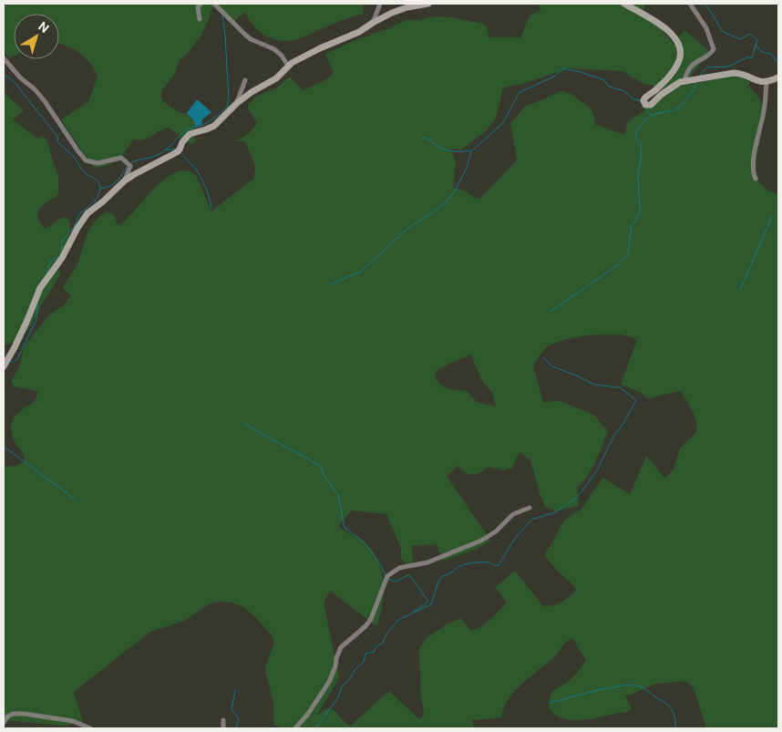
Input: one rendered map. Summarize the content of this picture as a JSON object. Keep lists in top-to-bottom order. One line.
{"north":"top right"}
